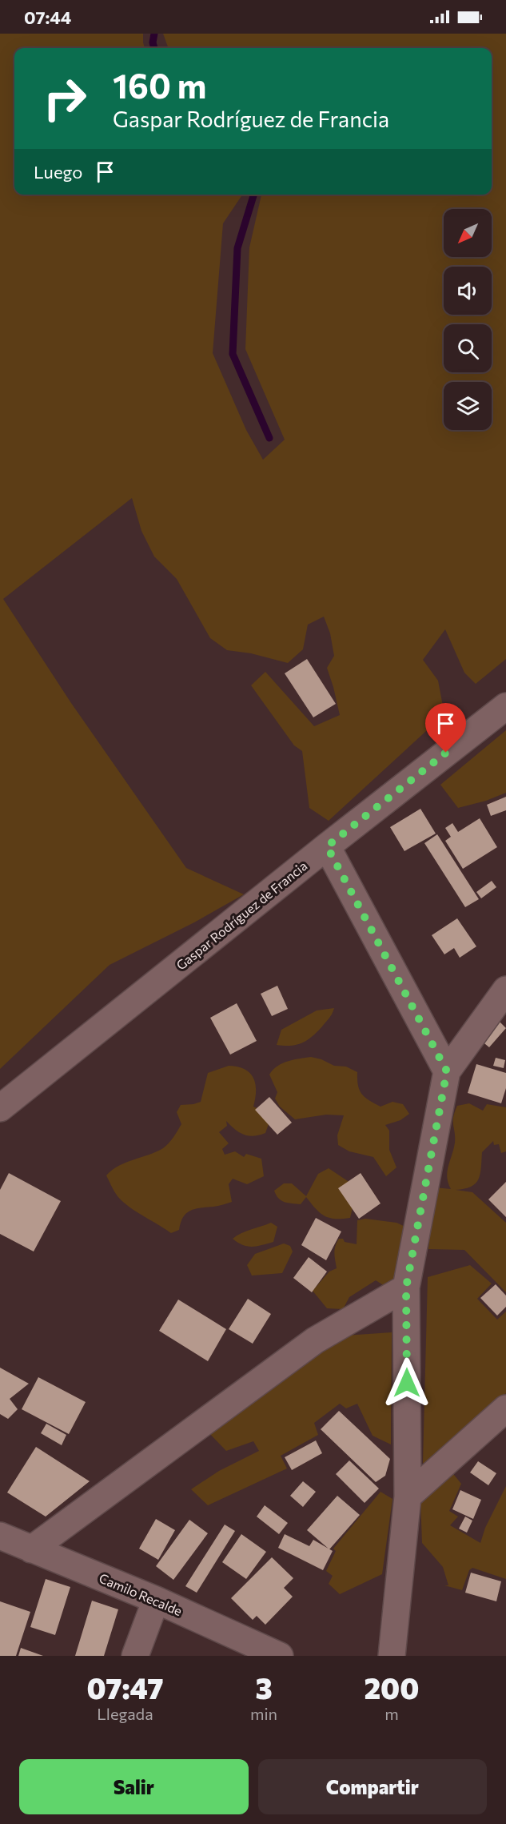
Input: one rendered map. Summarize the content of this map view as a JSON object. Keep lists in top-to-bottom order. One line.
{"streets":{"street":["Gaspar Rodríguez de Francia","Camilo Recalde"]},"north":"bottom left","page":{"status":"07:44","turn":["160 m","Gaspar Rodríguez de Francia"],"then":"Luego","eta":["07:47","Llegada","3","min","200","m"],"buttons":["Salir","Compartir"]}}
